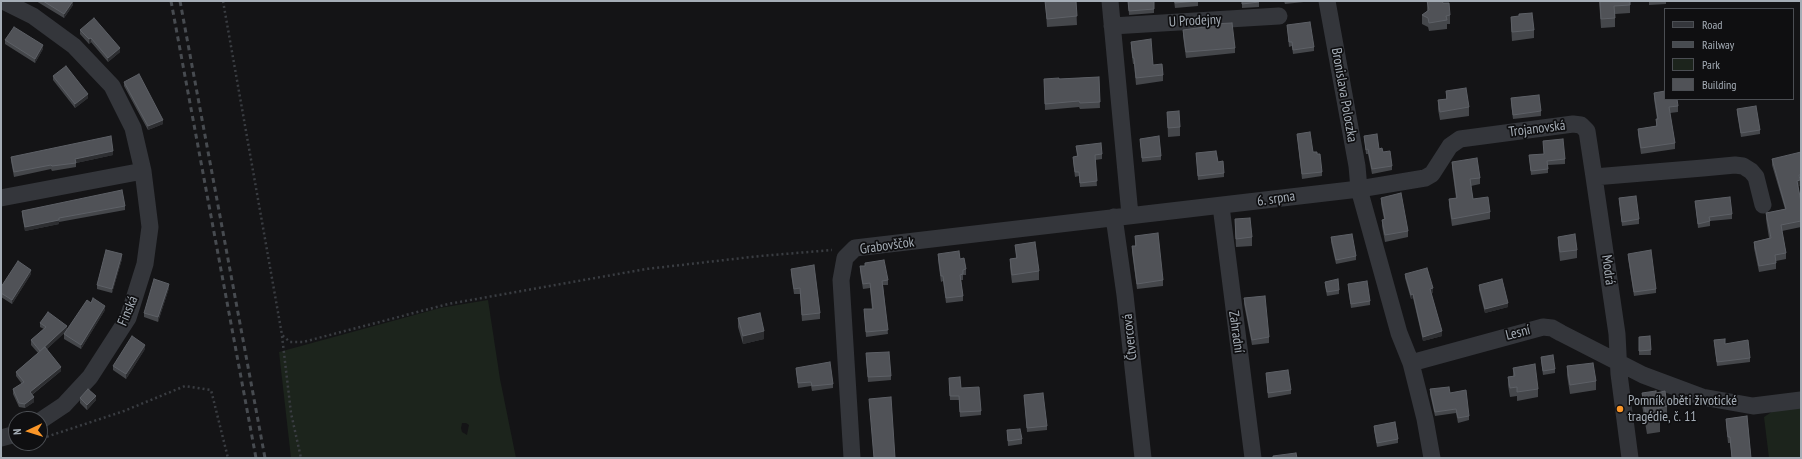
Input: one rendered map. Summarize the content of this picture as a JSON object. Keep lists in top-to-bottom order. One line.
{"streets":{"street":["U Prodejny","Bronislava Poloczka","Trojanovská","6. srpna","Grabovščok","Modrá","Finská","Zahradní","Lesní","Čtvercová"]},"crossings":[["Bronislava Poloczka","Trojanovská"],["Bronislava Poloczka","6. srpna"],["Trojanovská","6. srpna"],["Trojanovská","Modrá"],["6. srpna","Grabovščok"],["6. srpna","Zahradní"],["6. srpna","Čtvercová"],["Grabovščok","Čtvercová"],["Modrá","Lesní"]],"places":["Pomník oběti životické tragédie, č. 11"],"legend":["Road","Railway","Park","Building"],"north":"left"}
